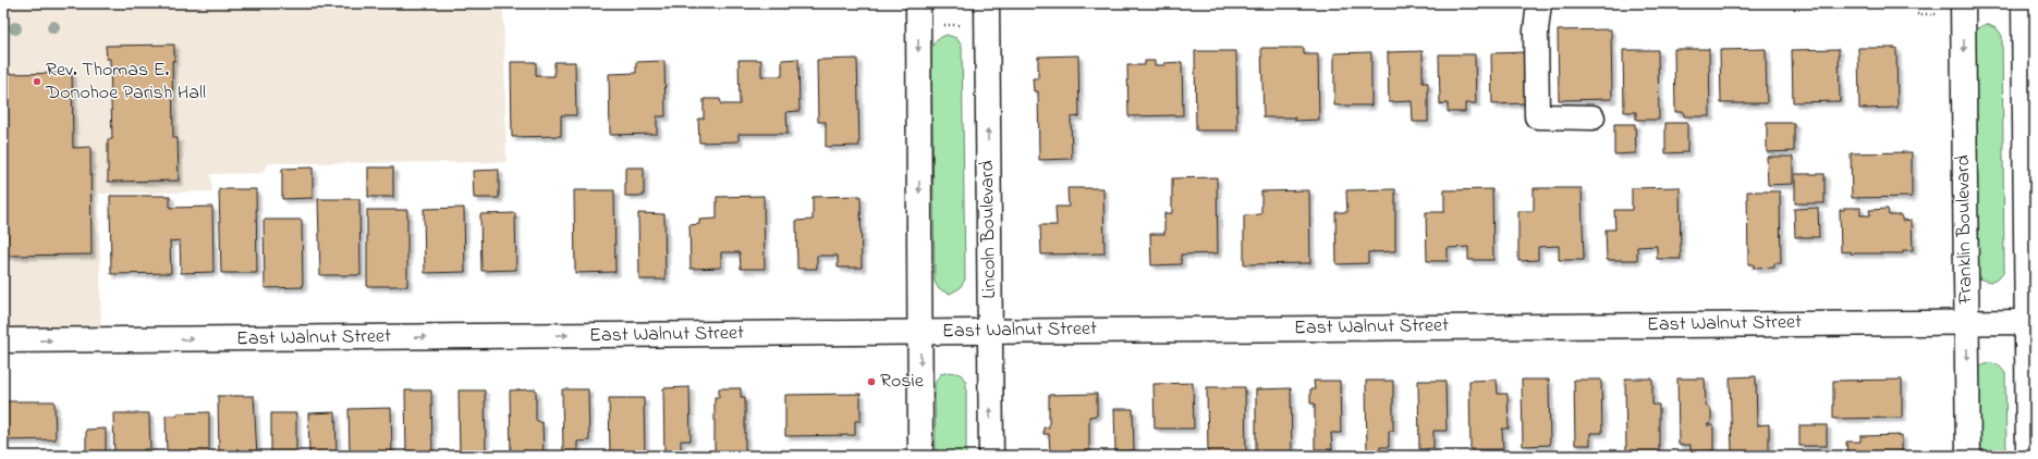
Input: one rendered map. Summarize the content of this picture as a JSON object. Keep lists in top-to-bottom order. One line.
{"streets":{"street":["Lincoln Boulevard","Franklin Boulevard","East Walnut Street"]},"crossings":[["Lincoln Boulevard","East Walnut Street"],["Franklin Boulevard","East Walnut Street"]],"one_way":["East Walnut Street"],"places":["Rev. Thomas E. Donohoe Parish Hall","Rosie"]}
